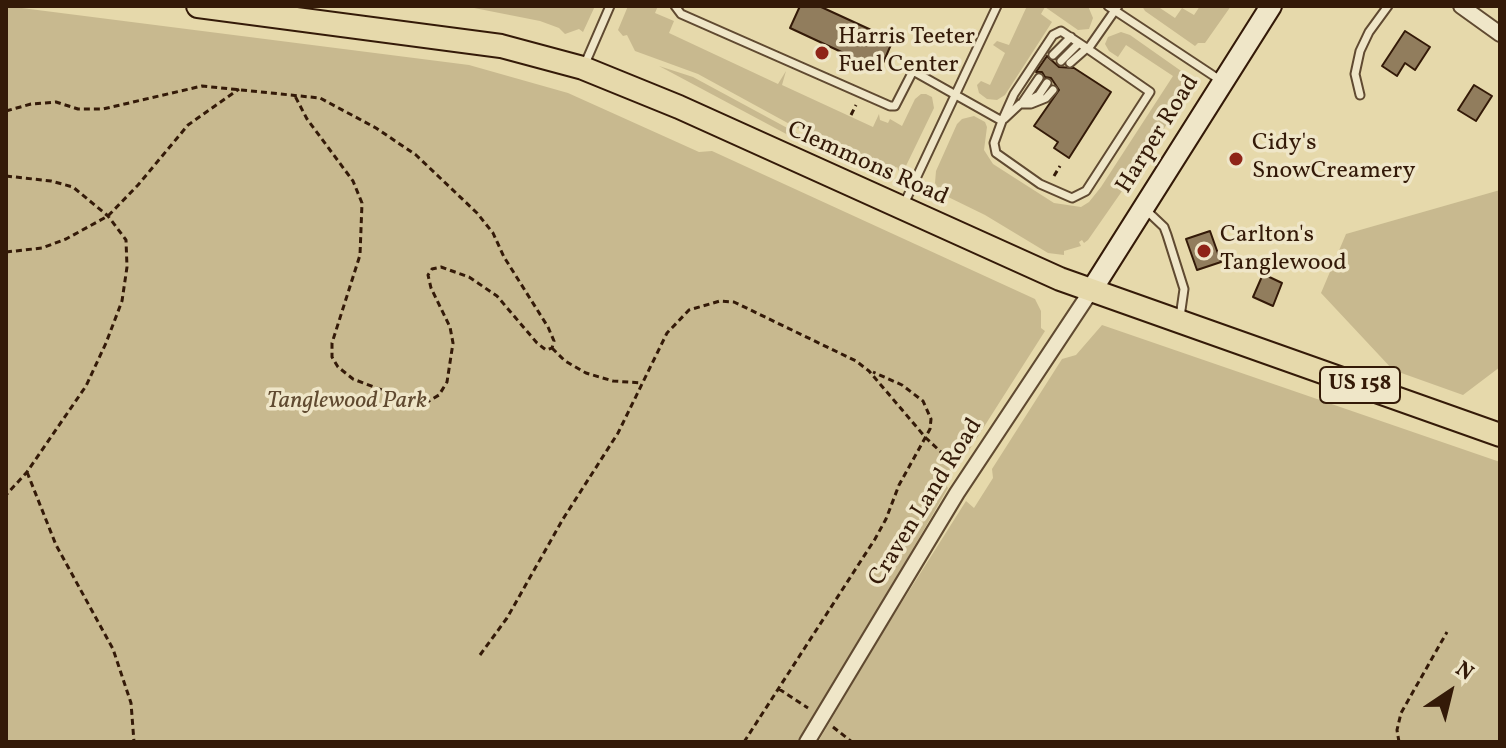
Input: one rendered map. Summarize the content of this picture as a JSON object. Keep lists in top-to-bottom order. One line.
{"streets":{"main road":["Harper Road","Clemmons Road","US 158"],"street":["Craven Land Road"]},"crossings":[["Harper Road","Clemmons Road"],["Harper Road","Craven Land Road"],["Clemmons Road","Craven Land Road"]],"parks":["Tanglewood Park"],"places":["Harris Teeter Fuel Center","Cidy's SnowCreamery","Carlton's Tanglewood"],"north":"top right"}
